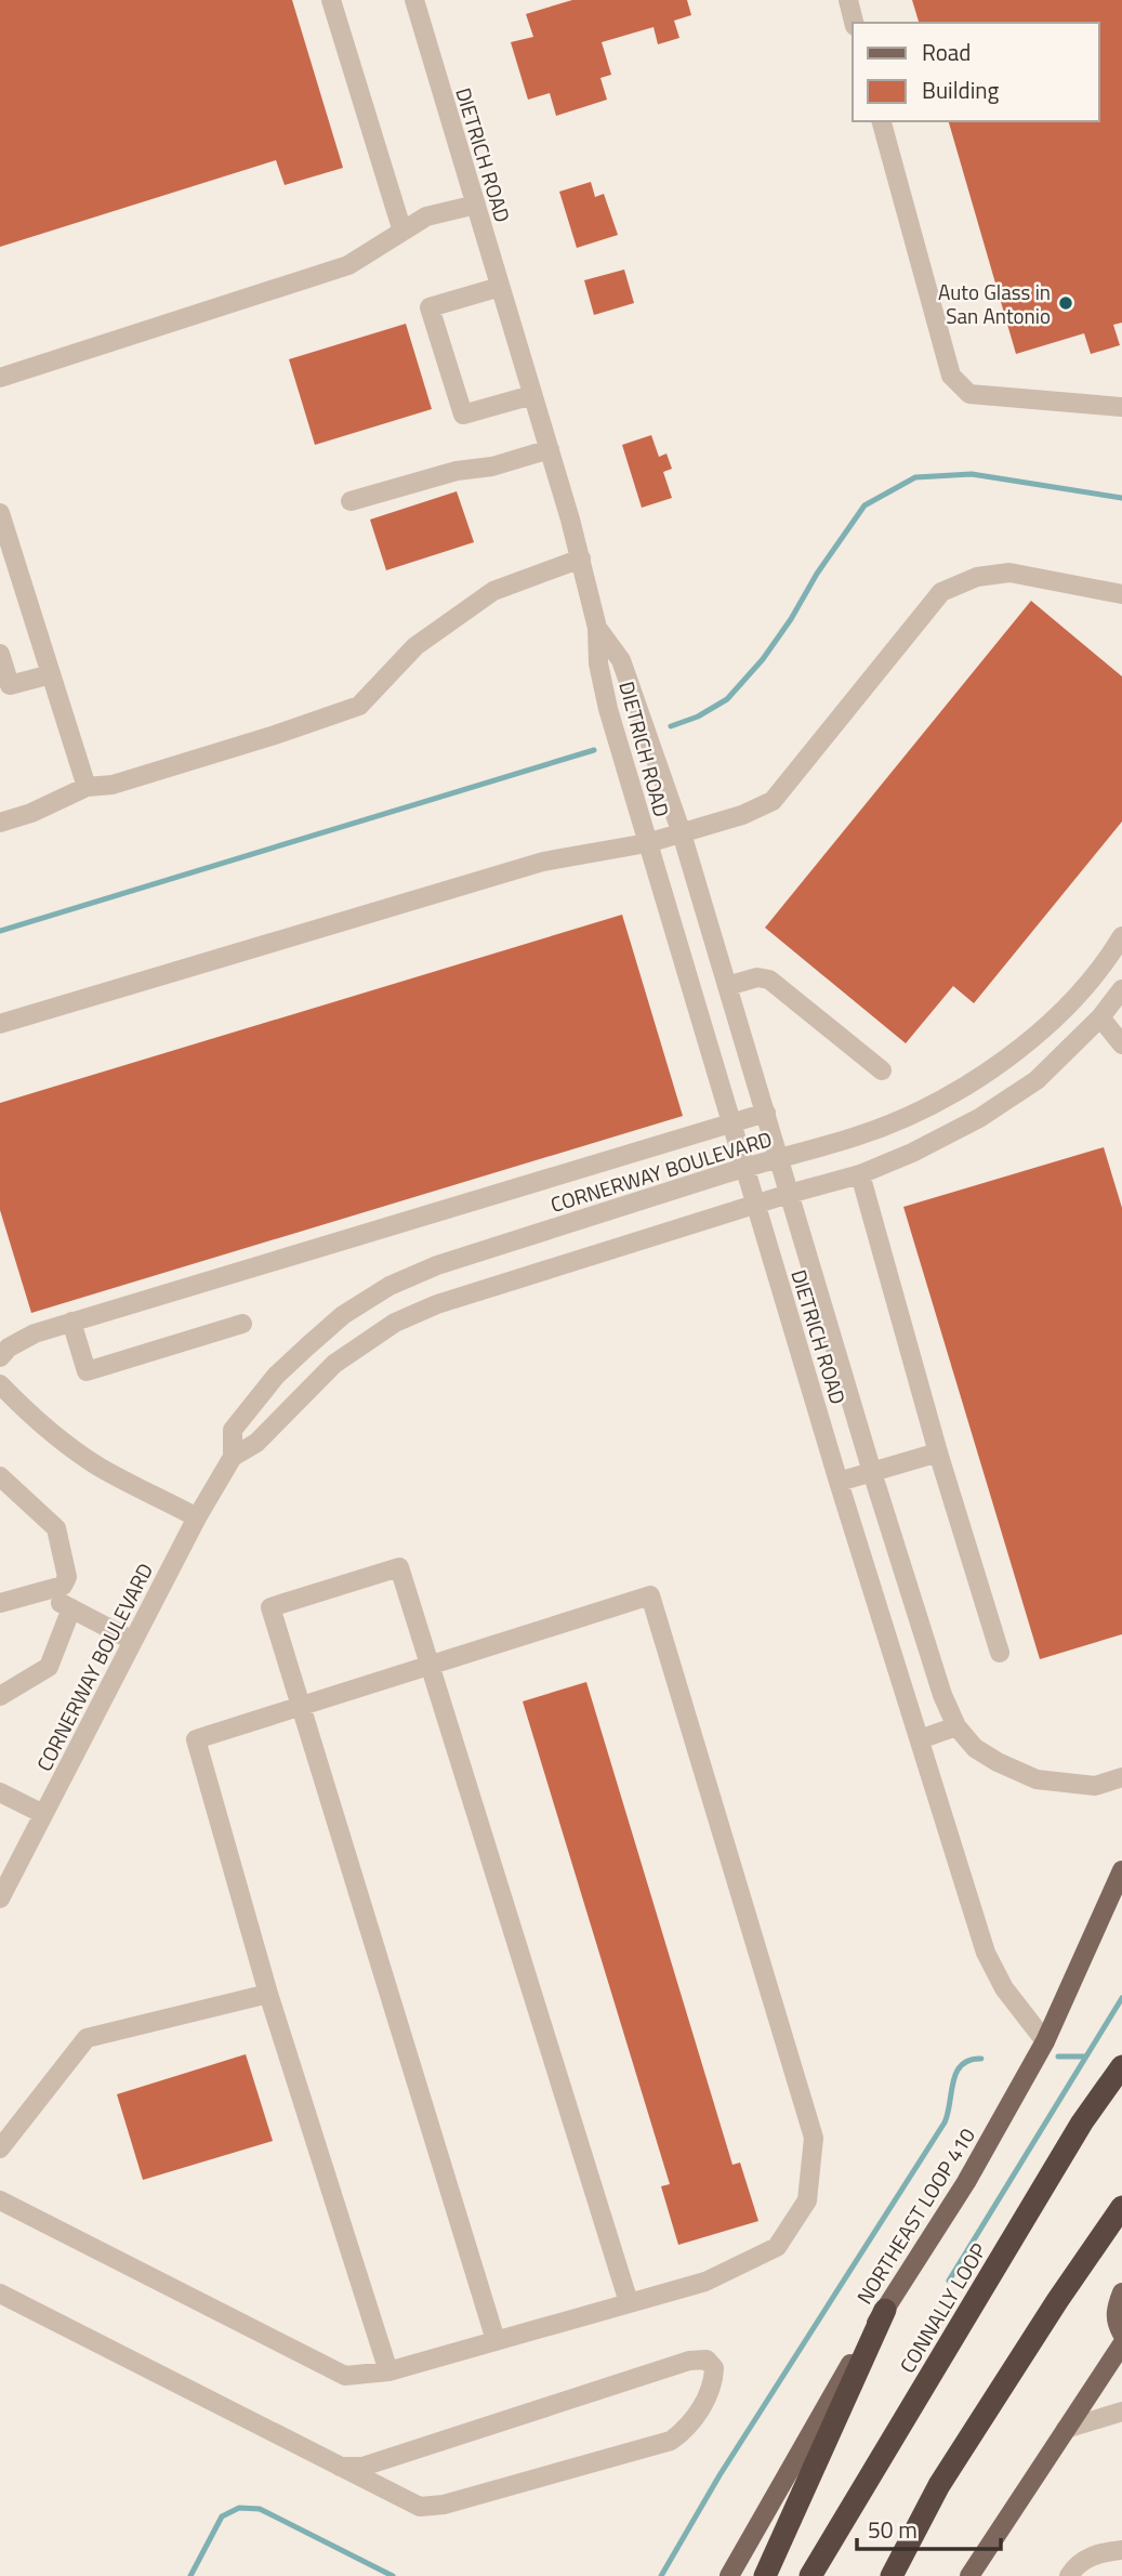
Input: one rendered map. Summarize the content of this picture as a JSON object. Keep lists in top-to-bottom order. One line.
{"streets":{"highway":["CONNALLY LOOP"],"main road":["NORTHEAST LOOP 410"],"street":["DIETRICH ROAD","CORNERWAY BOULEVARD"]},"crossings":[["DIETRICH ROAD","CORNERWAY BOULEVARD"],["DIETRICH ROAD","NORTHEAST LOOP 410"]],"places":["Auto Glass in San Antonio"],"legend":["Road","Building"],"scale_bar":"50 m"}
